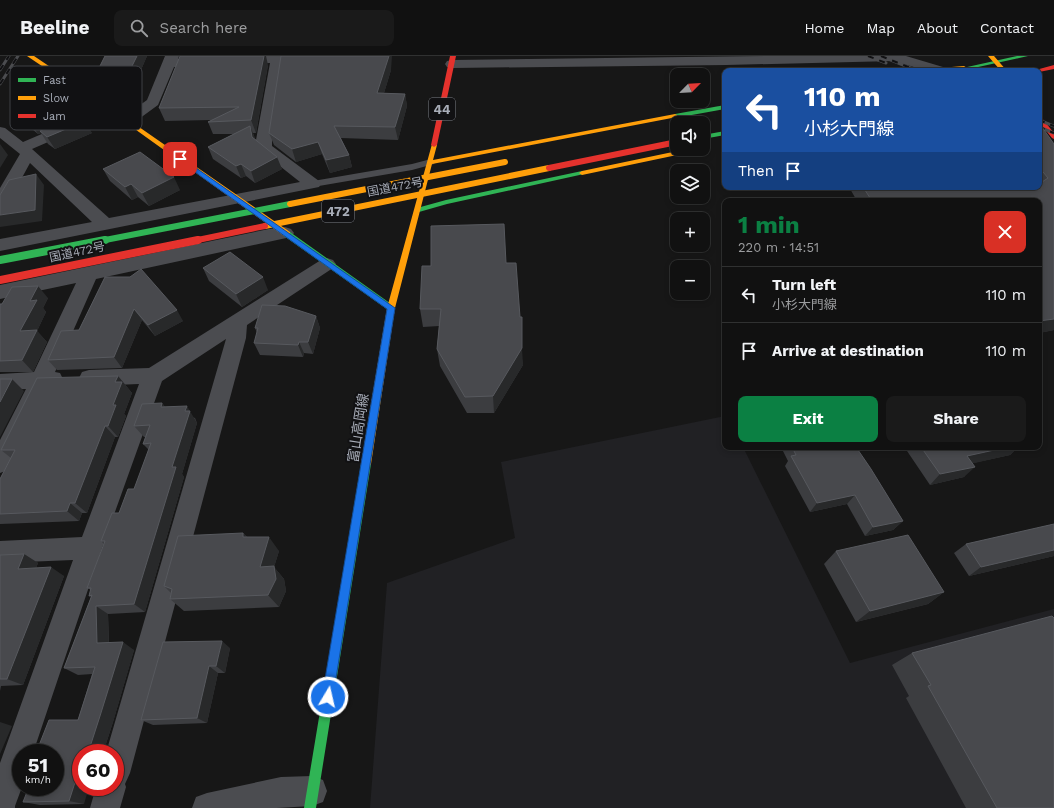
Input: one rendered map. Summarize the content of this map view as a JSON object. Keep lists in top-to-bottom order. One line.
{"streets":{"main road":["44","国道472号","472","富山高岡線"]},"legend":["Fast","Slow","Jam"],"north":"top right","page":{"header":"Beeline","search":"Search here","nav":["Home","Map","About","Contact"],"map_buttons":["+","−"],"turn":["110 m","小杉大門線"],"then":"Then","heading":["1 min","220 m · 14:51"],"list":[{"name":"Turn left","note":"小杉大門線","value":"110 m"},{"name":"Arrive at destination","value":"110 m"}],"buttons":["Exit","Share"],"speed":"51 km/h","limit":"60"}}
